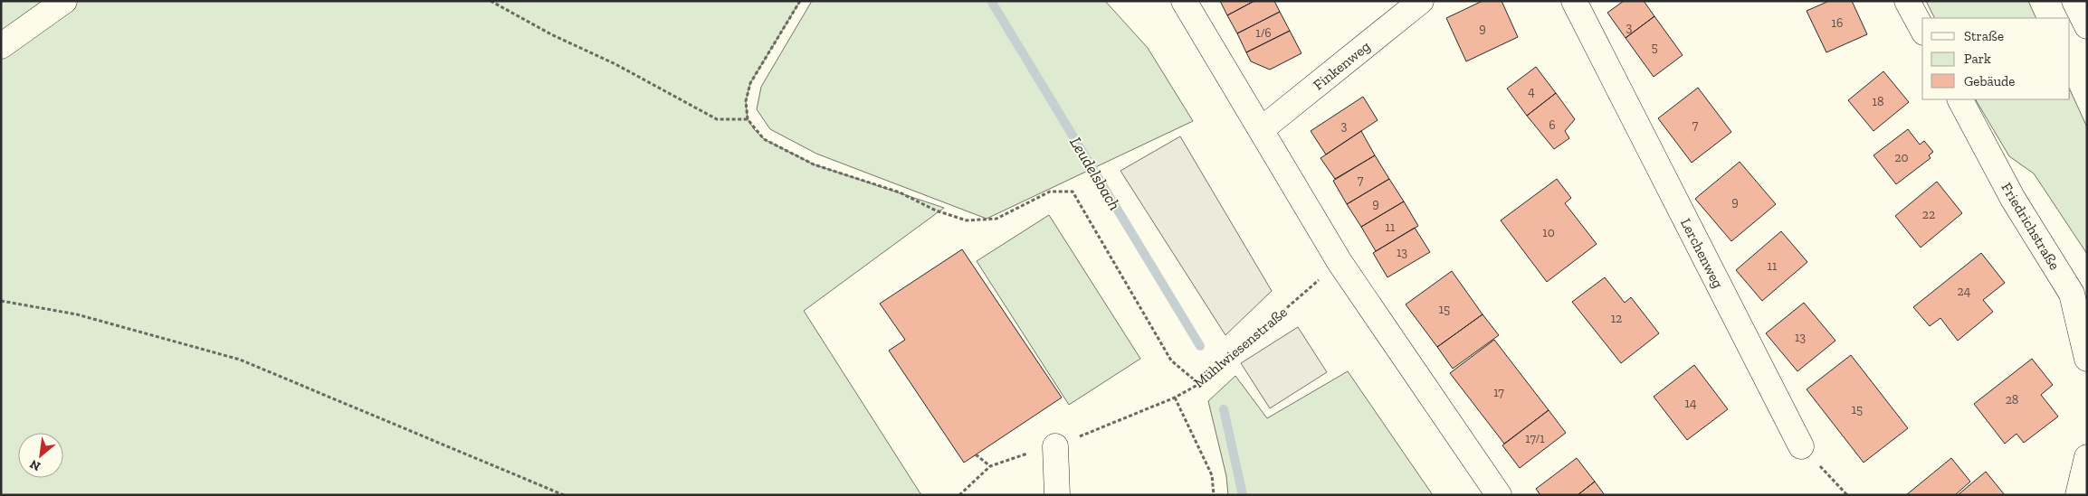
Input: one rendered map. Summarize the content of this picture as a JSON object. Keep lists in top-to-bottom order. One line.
{"streets":{"street":["Finkenweg","Friedrichstraße","Lerchenweg"],"path":["Mühlwiesenstraße"]},"water":["Leudelsbach"],"house_numbers":["16","3","9","1/6","5","4","18","6","7","3","20","7","9","9","22","11","10","13","11","24","15","12","13","17","28","14","15","17/1"],"legend":["Straße","Park","Gebäude"],"north":"bottom left"}
